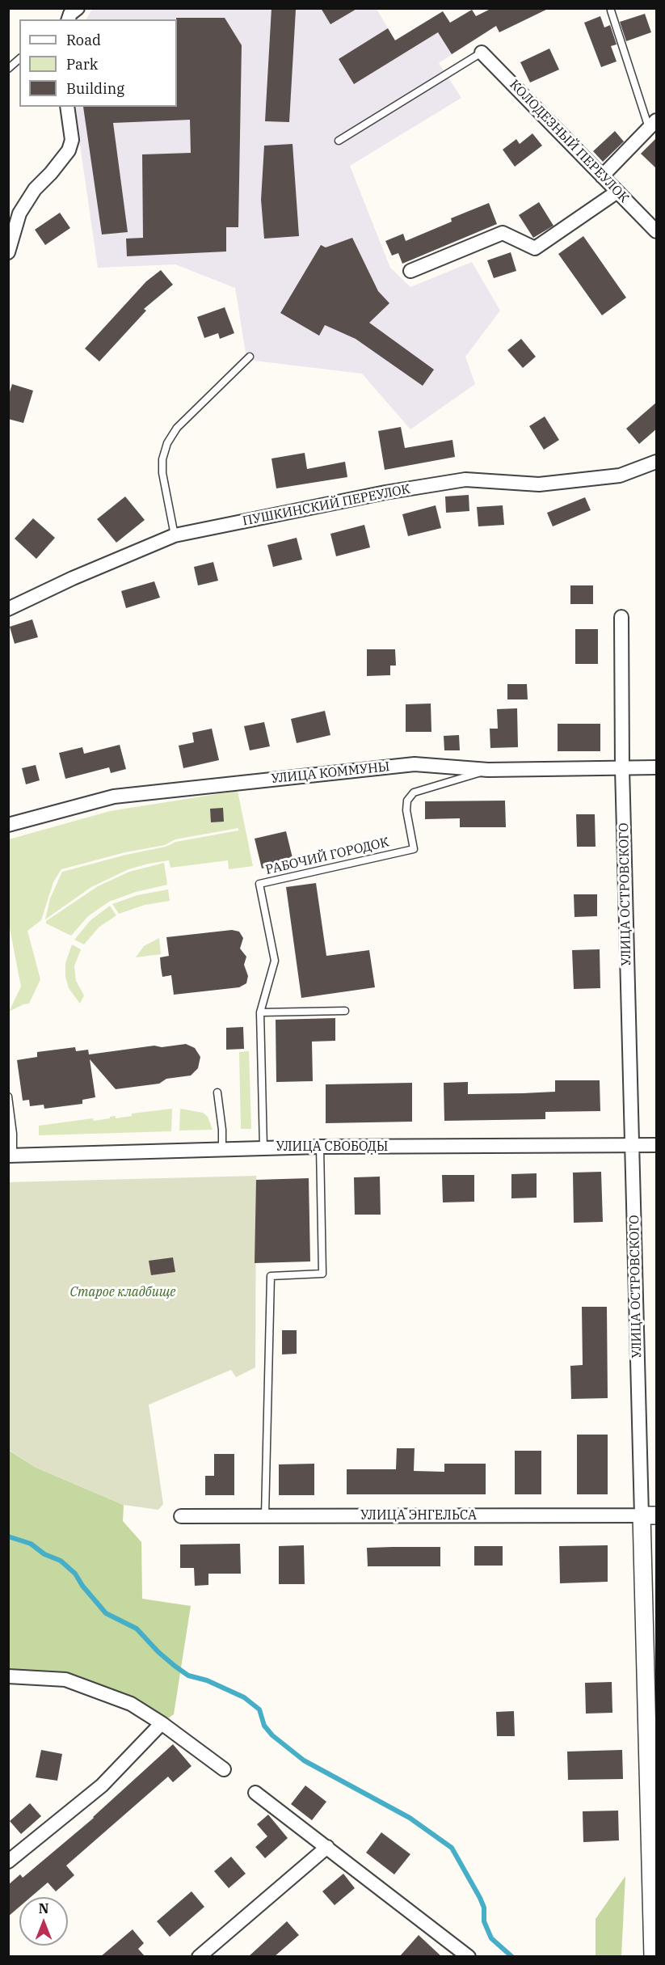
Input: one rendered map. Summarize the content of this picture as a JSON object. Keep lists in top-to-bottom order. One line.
{"streets":{"street":["КОЛОДЕЗНЫЙ ПЕРЕУЛОК","ПУШКИНСКИЙ ПЕРЕУЛОК","УЛИЦА КОММУНЫ","УЛИЦА ОСТРОВСКОГО","УЛИЦА СВОБОДЫ","УЛИЦА ЭНГЕЛЬСА"],"lane":["РАБОЧИЙ ГОРОДОК"]},"crossings":[["УЛИЦА КОММУНЫ","РАБОЧИЙ ГОРОДОК"],["УЛИЦА КОММУНЫ","УЛИЦА ОСТРОВСКОГО"],["РАБОЧИЙ ГОРОДОК","УЛИЦА СВОБОДЫ"],["УЛИЦА ОСТРОВСКОГО","УЛИЦА СВОБОДЫ"],["УЛИЦА ОСТРОВСКОГО","УЛИЦА ЭНГЕЛЬСА"]],"parks":["Старое кладбище"],"legend":["Road","Park","Building"],"north":"top"}
